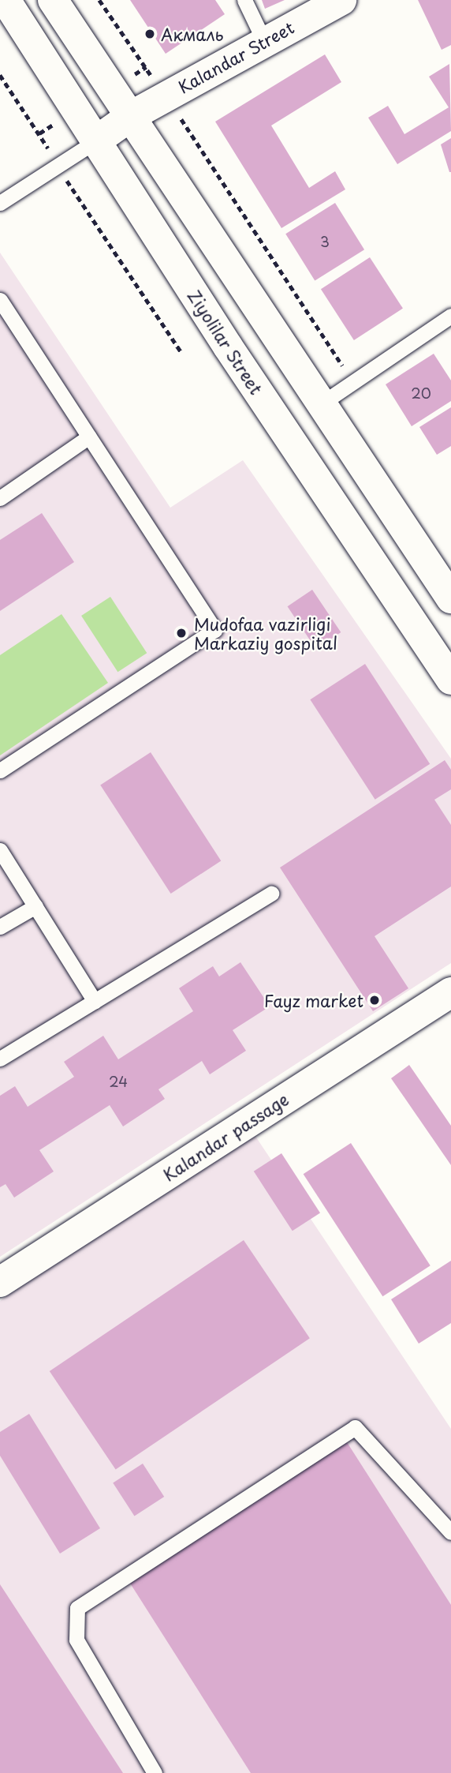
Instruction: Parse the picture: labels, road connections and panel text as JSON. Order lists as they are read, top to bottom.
{
  "streets": {
    "main road": ["Kalandar Street", "Ziyolilar Street", "Kalandar passage"]
  },
  "crossings": [
    ["Kalandar Street", "Ziyolilar Street"]
  ],
  "places": ["Акмаль", "Mudofaa vazirligi Markaziy gospital", "Fayz market"],
  "house_numbers": ["3", "20", "24"]
}
